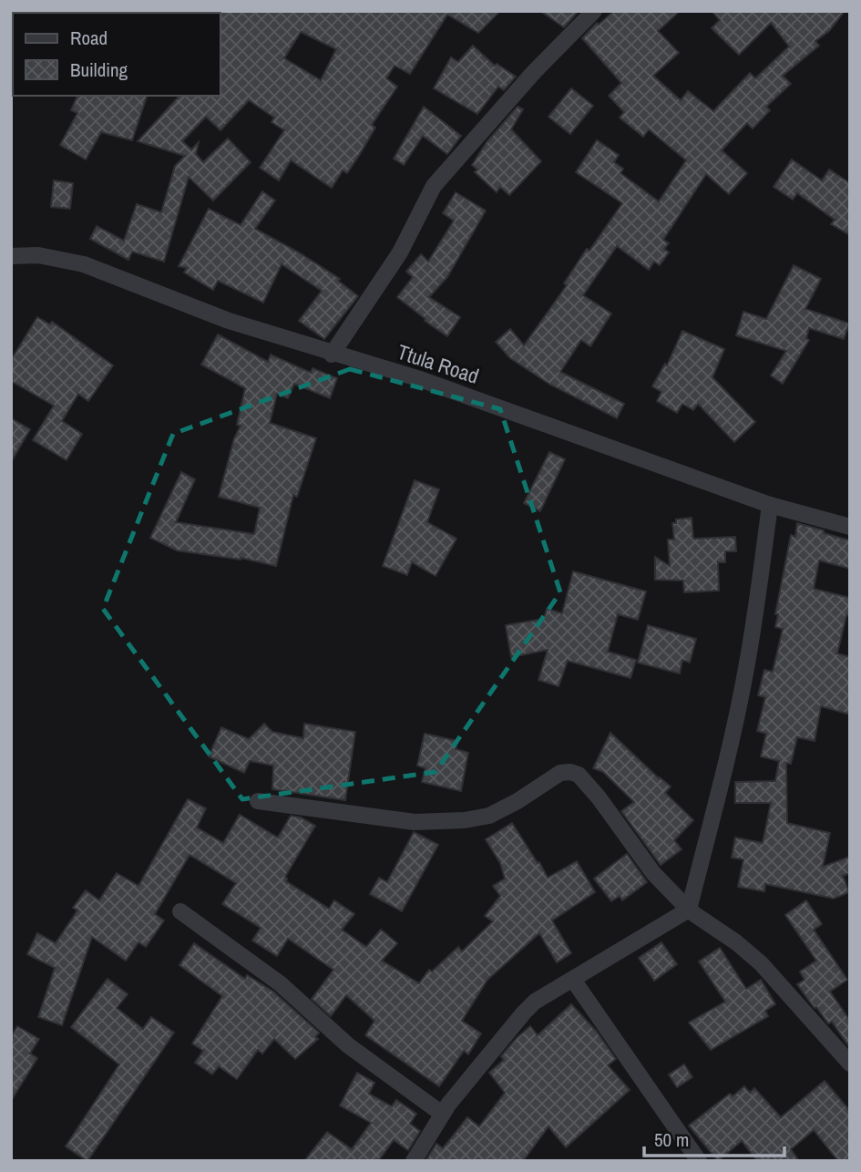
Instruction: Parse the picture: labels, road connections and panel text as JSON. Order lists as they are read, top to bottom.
{
  "streets": {
    "street": ["Ttula Road"]
  },
  "legend": ["Road", "Building"],
  "scale_bar": "50 m"
}
